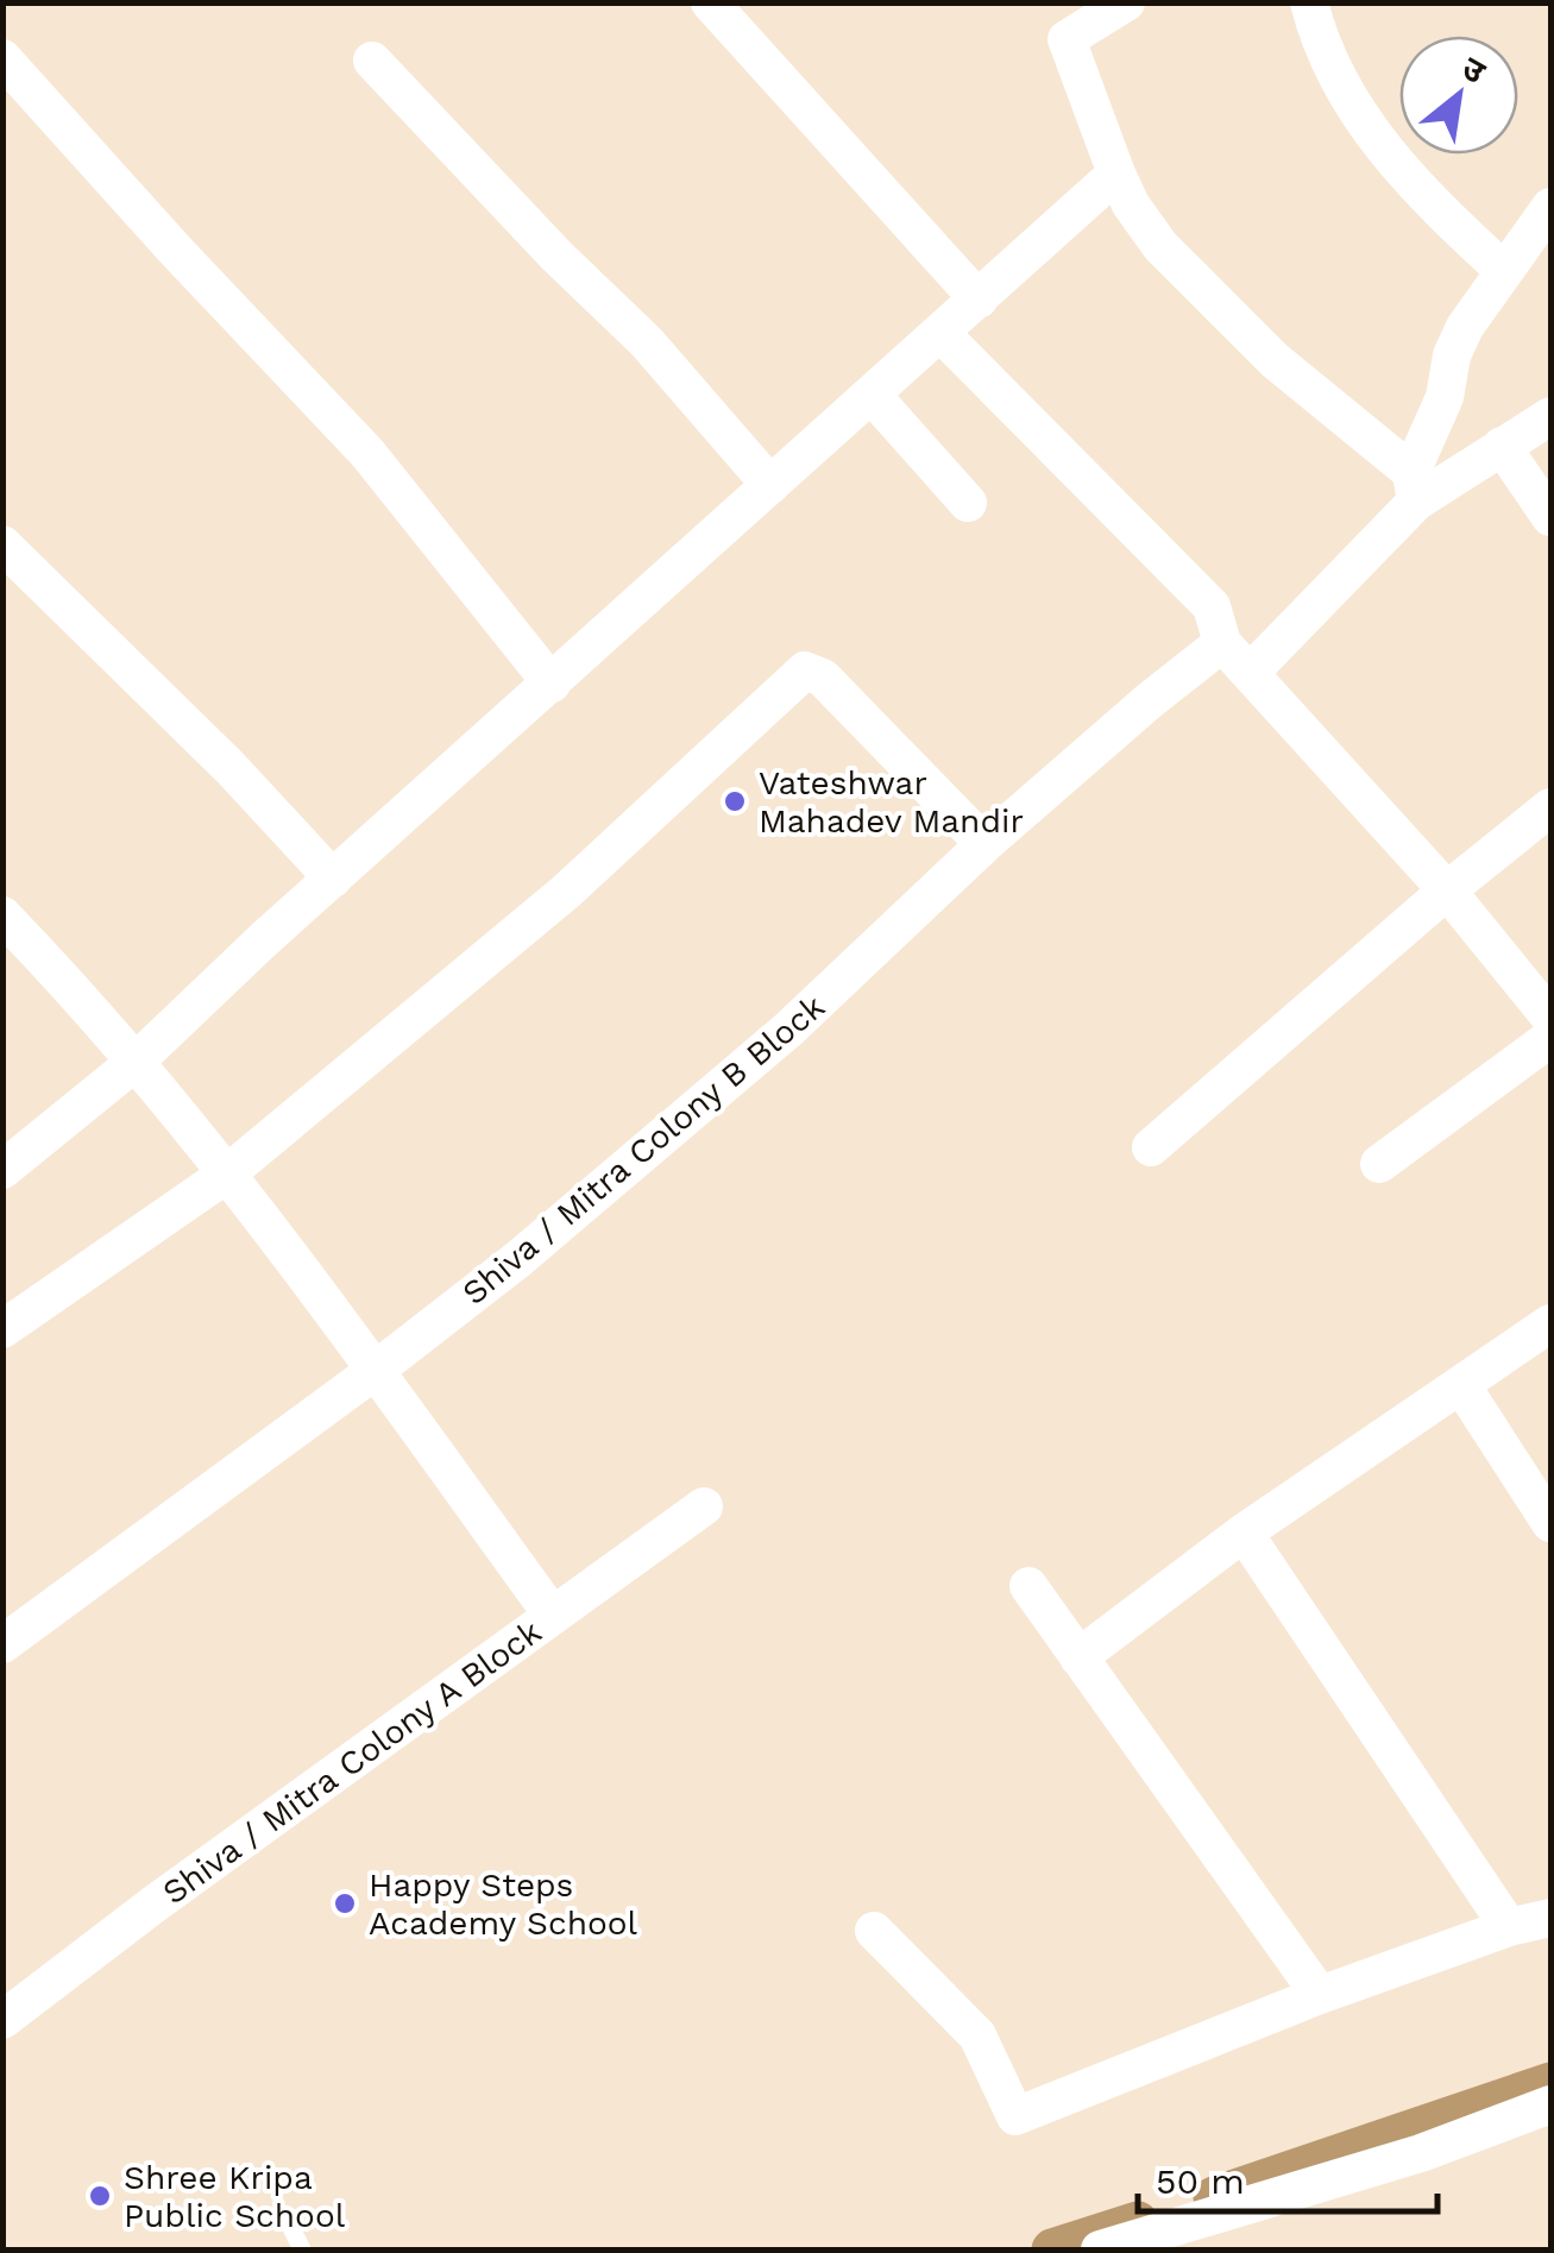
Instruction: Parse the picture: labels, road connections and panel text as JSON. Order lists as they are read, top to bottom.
{
  "streets": {
    "street": ["Shiva / Mitra Colony B Block", "Shiva / Mitra Colony A Block"]
  },
  "places": ["Vateshwar Mahadev Mandir", "Happy Steps Academy School", "Shree Kripa Public School"],
  "scale_bar": "50 m",
  "north": "top right"
}
